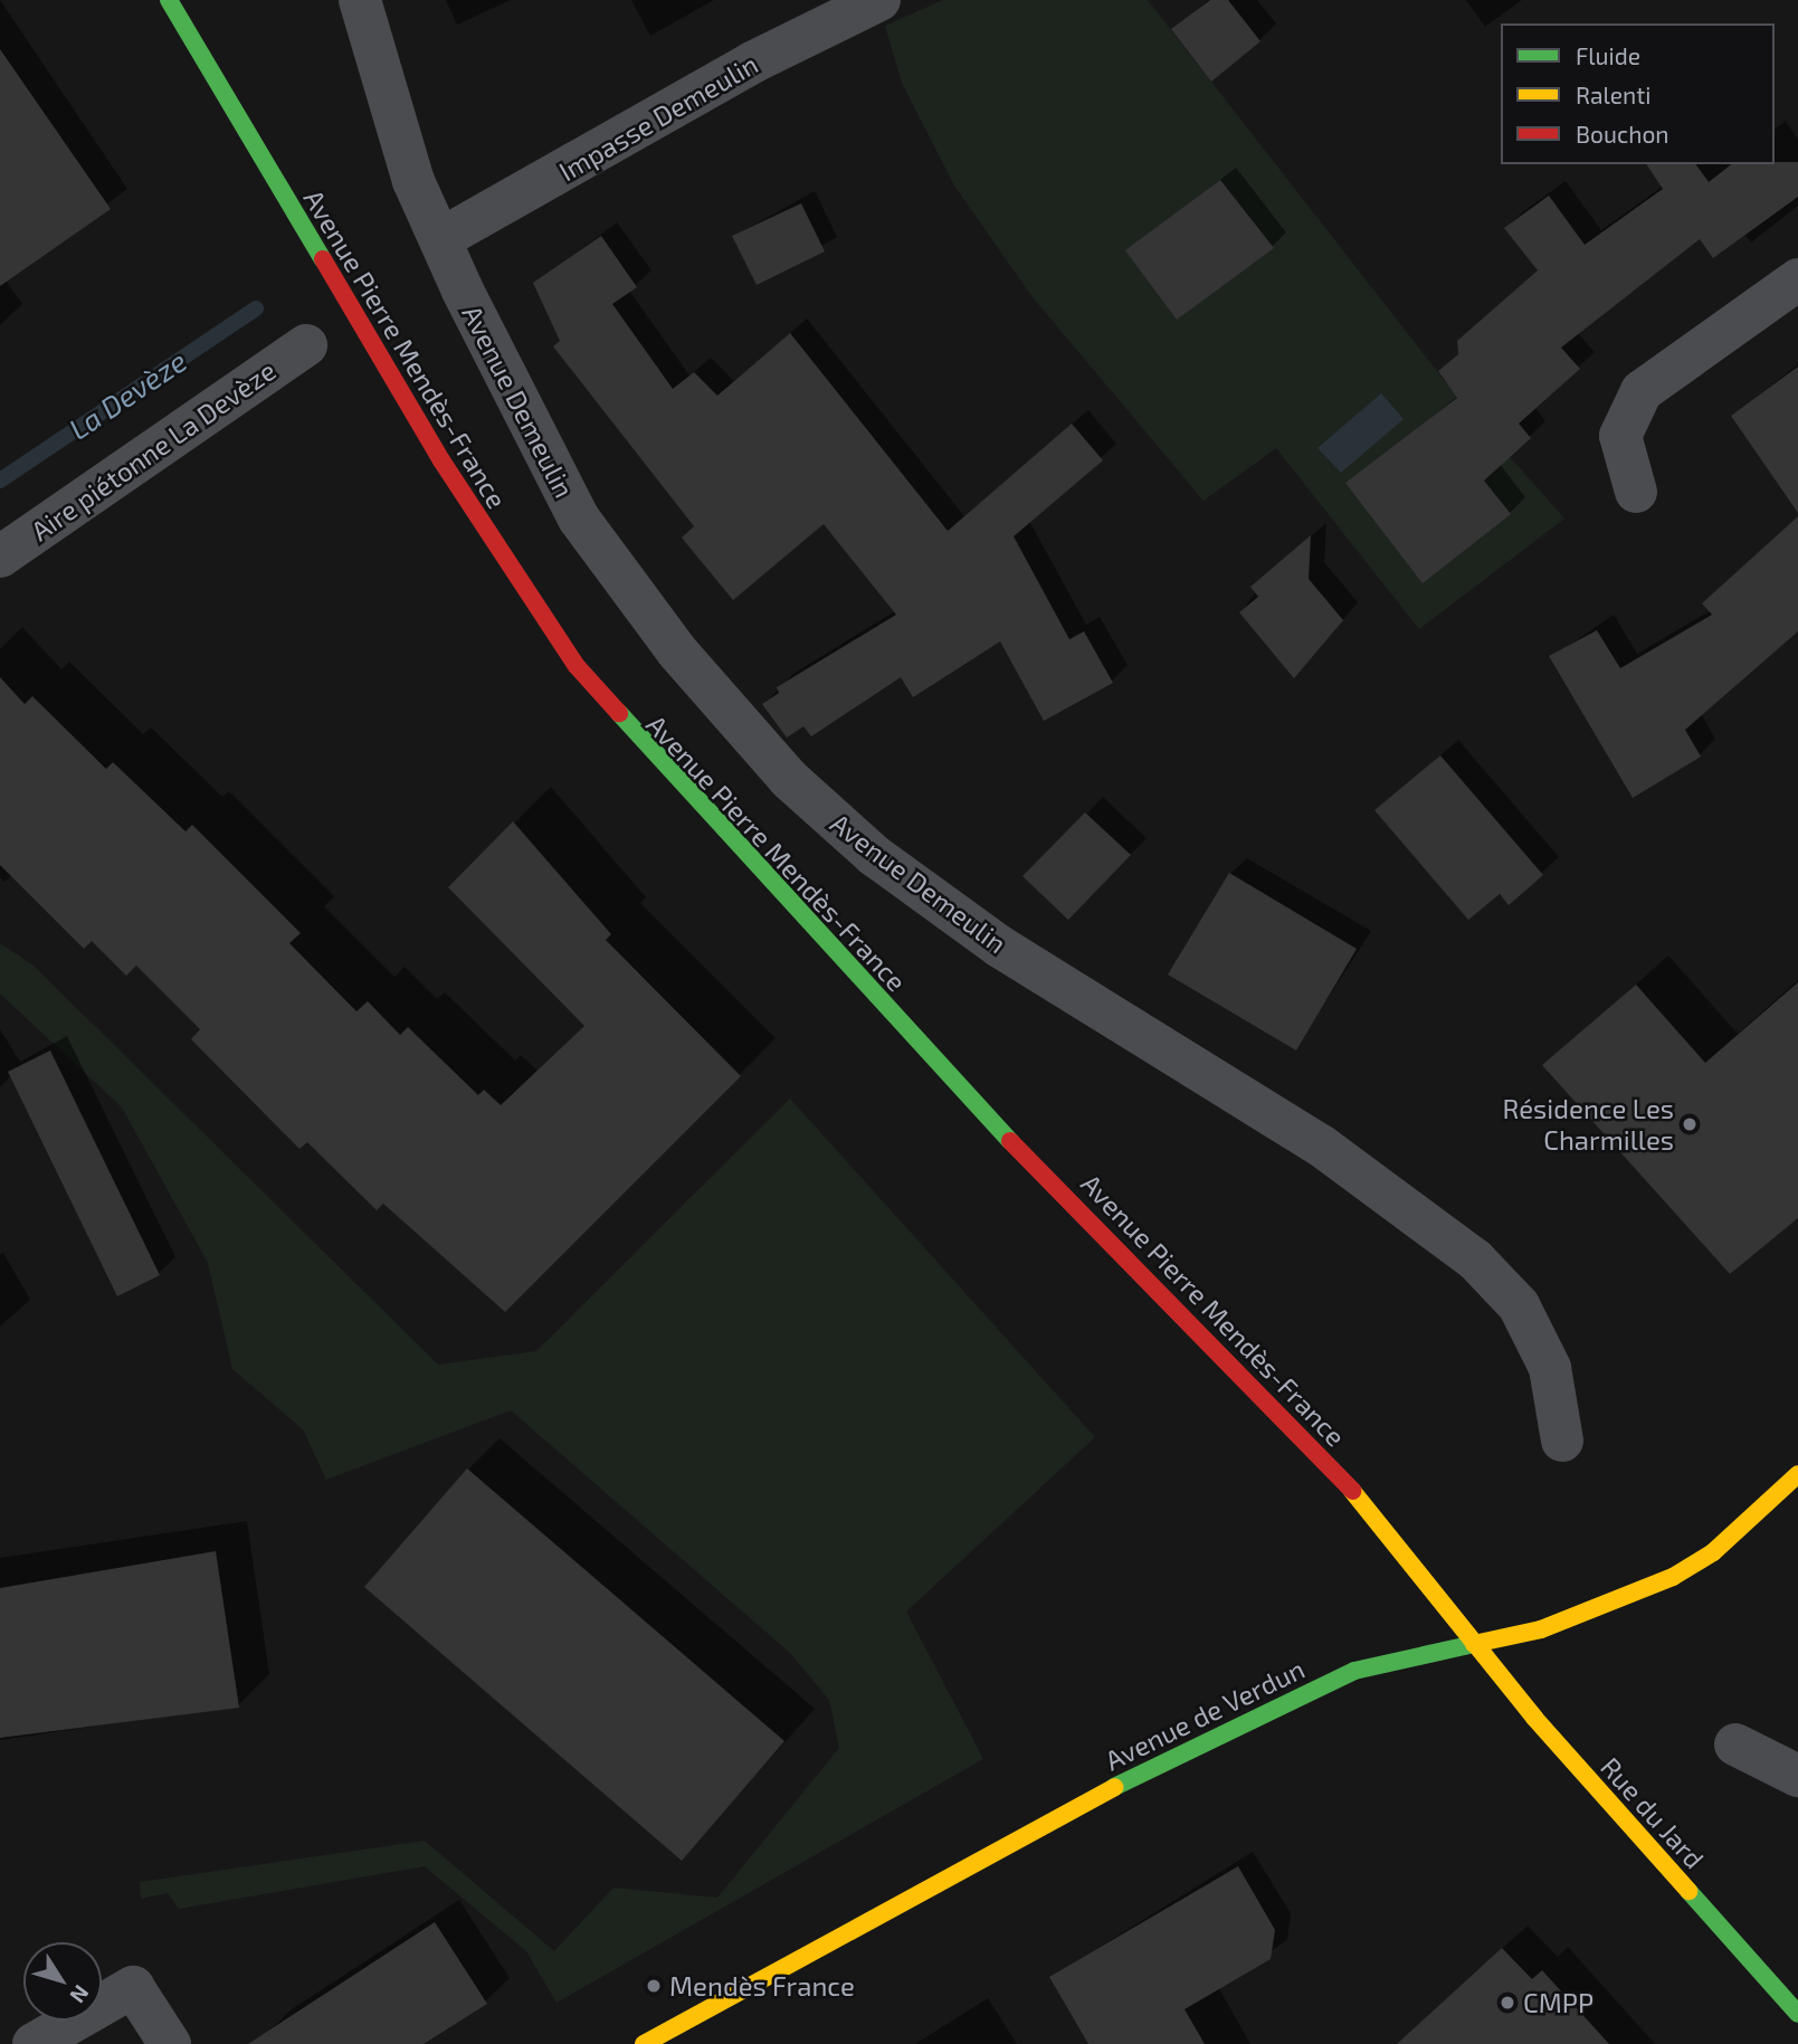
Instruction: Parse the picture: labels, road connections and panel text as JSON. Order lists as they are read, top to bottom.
{
  "streets": {
    "street": [
      "Impasse Demeulin",
      "Avenue Pierre Mendès-France",
      "Avenue Demeulin",
      "Aire piétonne La Devèze",
      "Avenue de Verdun",
      "Rue du Jard"
    ]
  },
  "crossings": [
    ["Impasse Demeulin", "Avenue Demeulin"],
    ["Avenue Pierre Mendès-France", "Avenue de Verdun"],
    ["Avenue Pierre Mendès-France", "Rue du Jard"],
    ["Avenue de Verdun", "Rue du Jard"]
  ],
  "water": ["La Devèze"],
  "places": ["Résidence Les Charmilles", "Mendès France", "CMPP"],
  "legend": ["Fluide", "Ralenti", "Bouchon"],
  "north": "bottom right"
}
